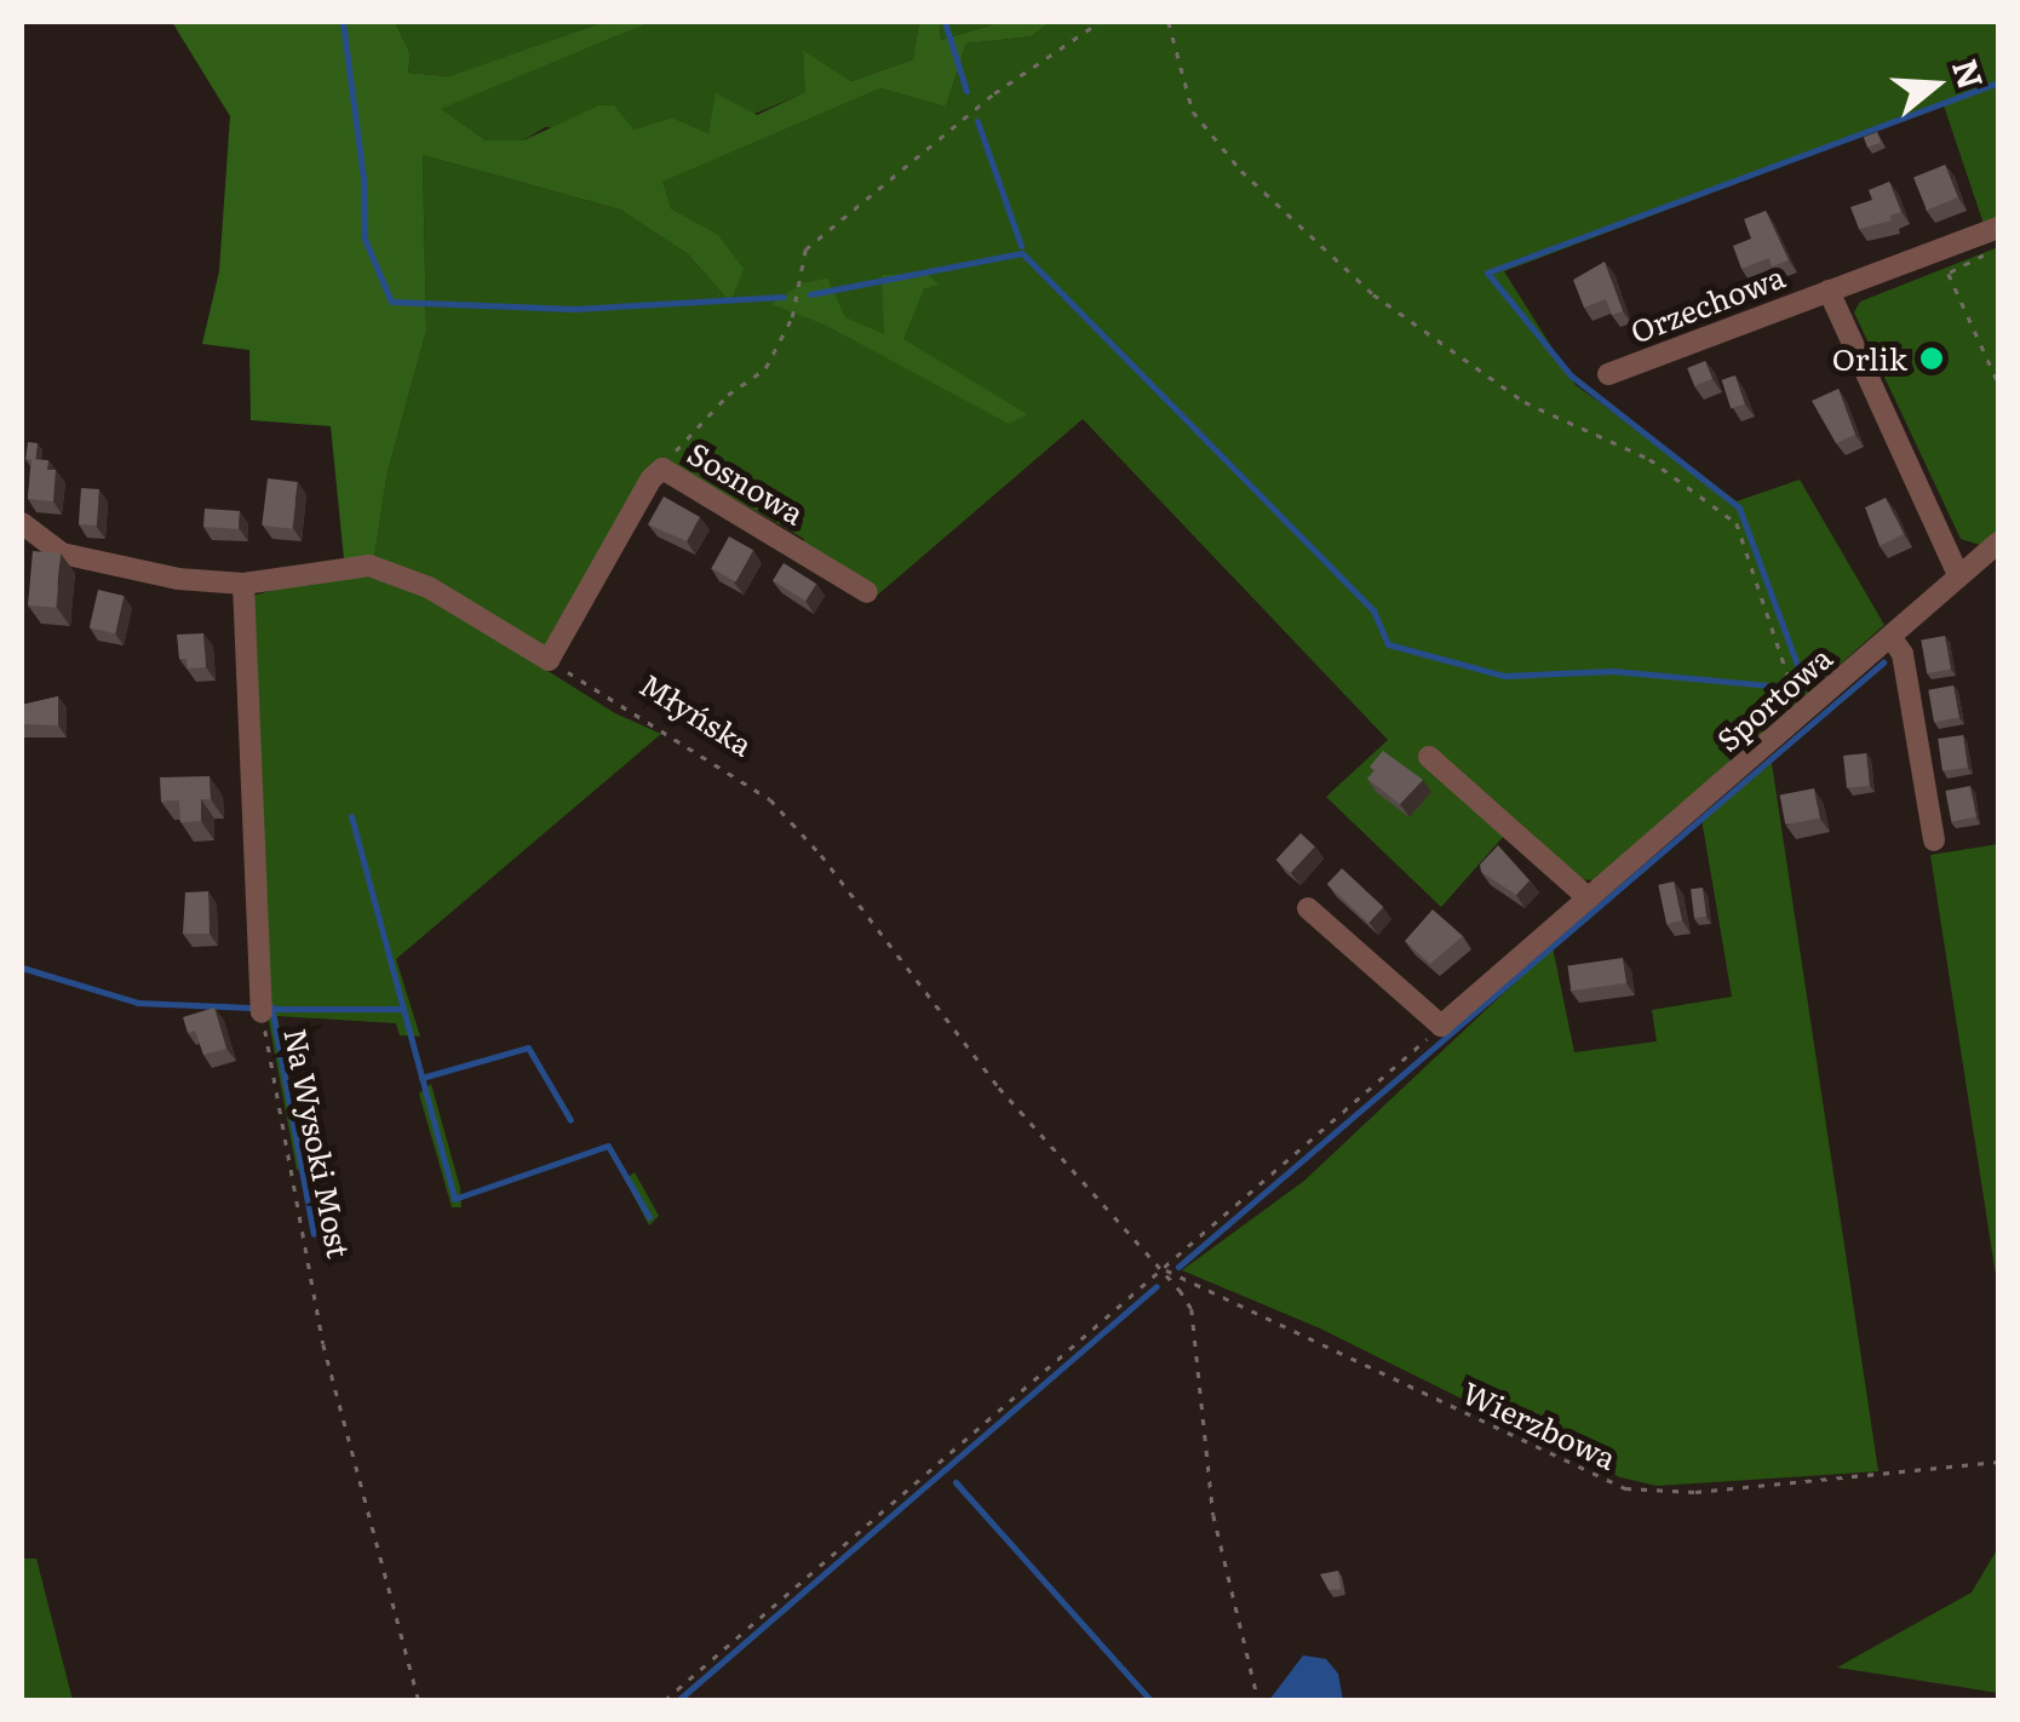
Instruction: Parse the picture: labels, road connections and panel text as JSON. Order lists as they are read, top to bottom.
{
  "streets": {
    "street": [
      "Orzechowa",
      "Sosnowa",
      "Sportowa",
      "Na Wysoki Most"
    ],
    "path": ["Młyńska", "Wierzbowa"]
  },
  "crossings": [
    ["Orzechowa", "Sportowa"],
    ["Sosnowa", "Młyńska"],
    ["Młyńska", "Wierzbowa"]
  ],
  "places": ["Orlik"],
  "north": "right"
}
